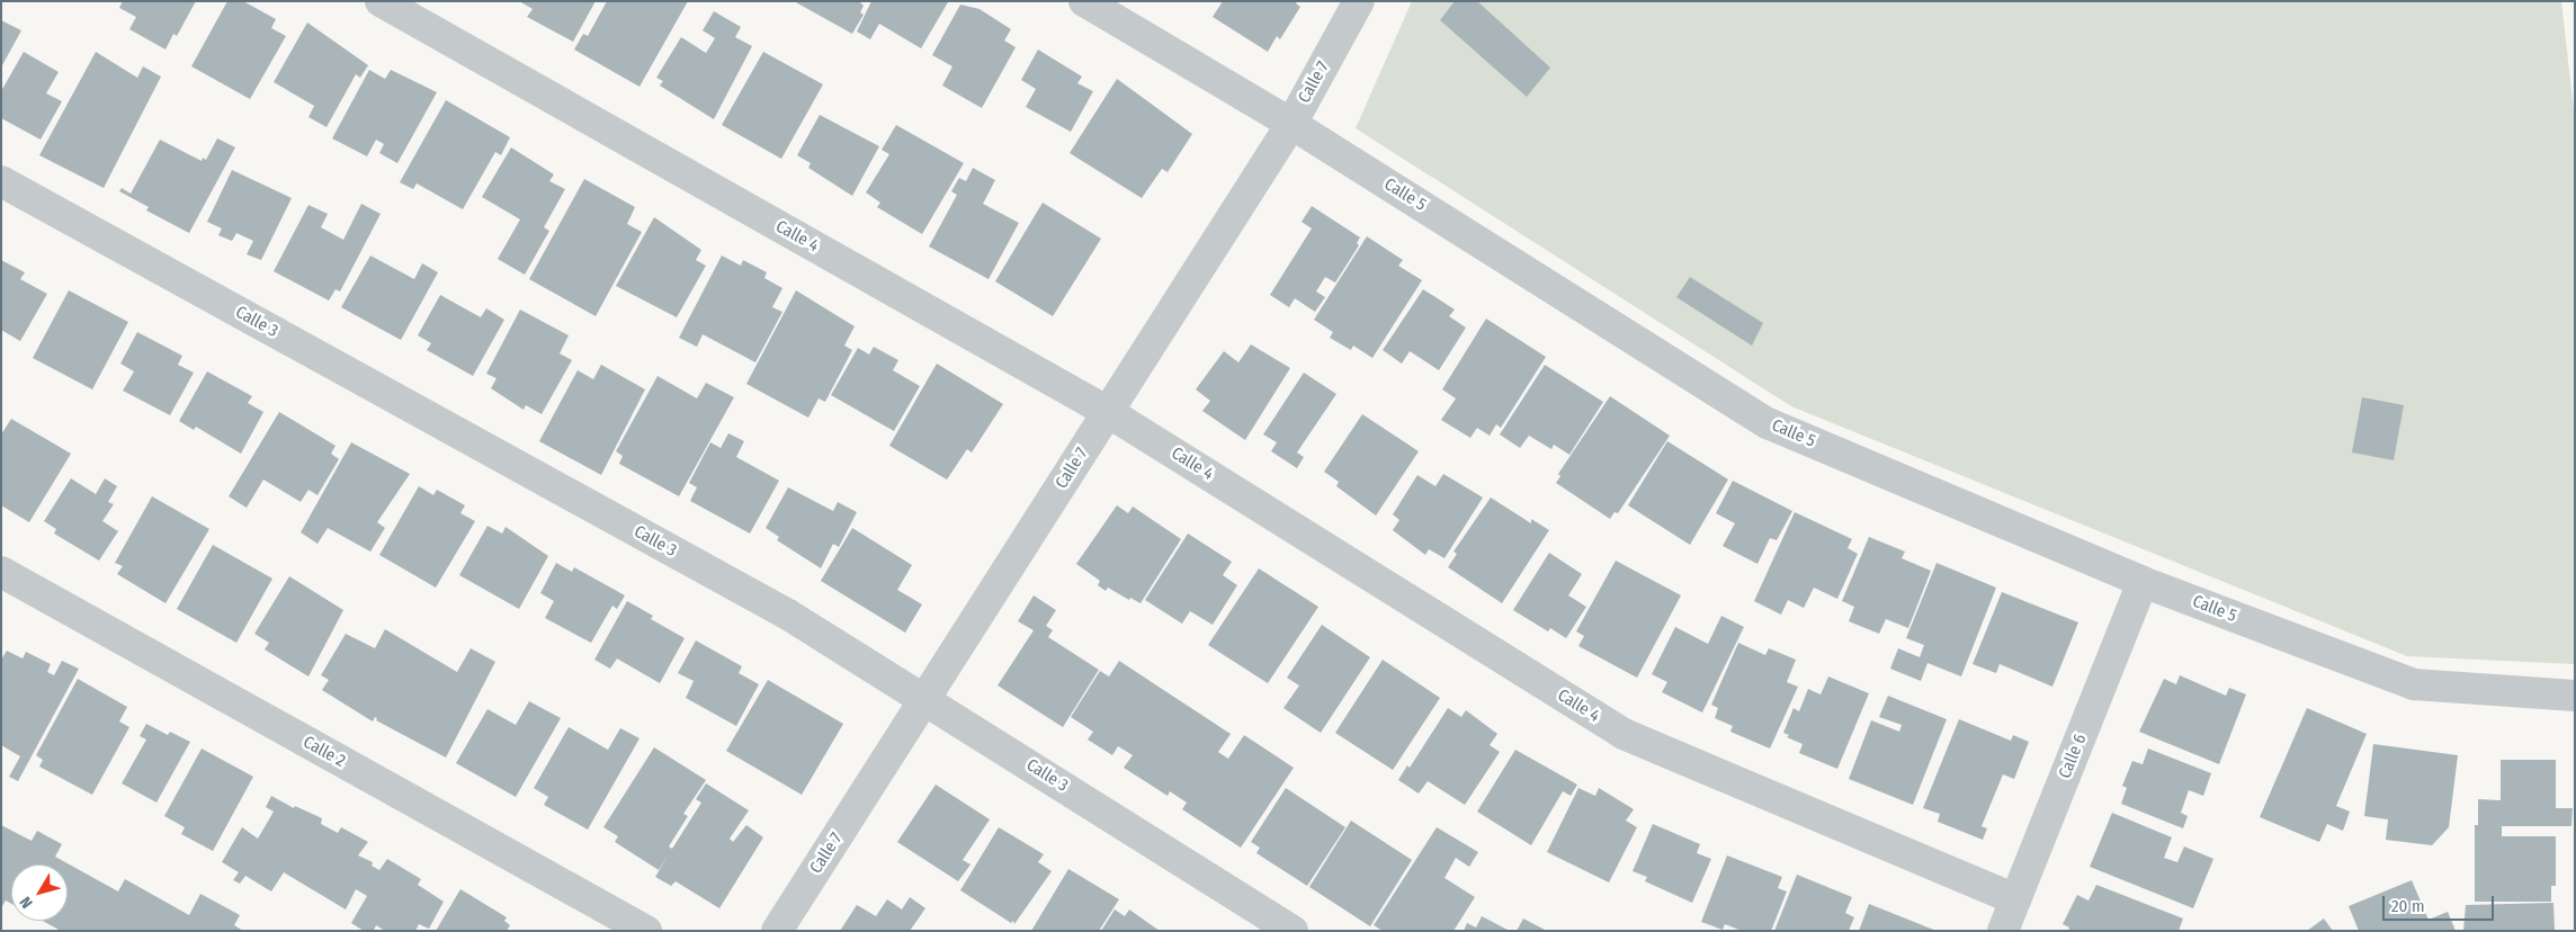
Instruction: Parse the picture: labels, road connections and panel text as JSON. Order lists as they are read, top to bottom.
{
  "streets": {
    "street": [
      "Calle 7",
      "Calle 5",
      "Calle 4",
      "Calle 3",
      "Calle 2",
      "Calle 6"
    ]
  },
  "crossings": [
    ["Calle 7", "Calle 5"],
    ["Calle 7", "Calle 4"],
    ["Calle 7", "Calle 3"],
    ["Calle 5", "Calle 6"],
    ["Calle 4", "Calle 6"]
  ],
  "scale_bar": "20 m",
  "north": "bottom left"
}
